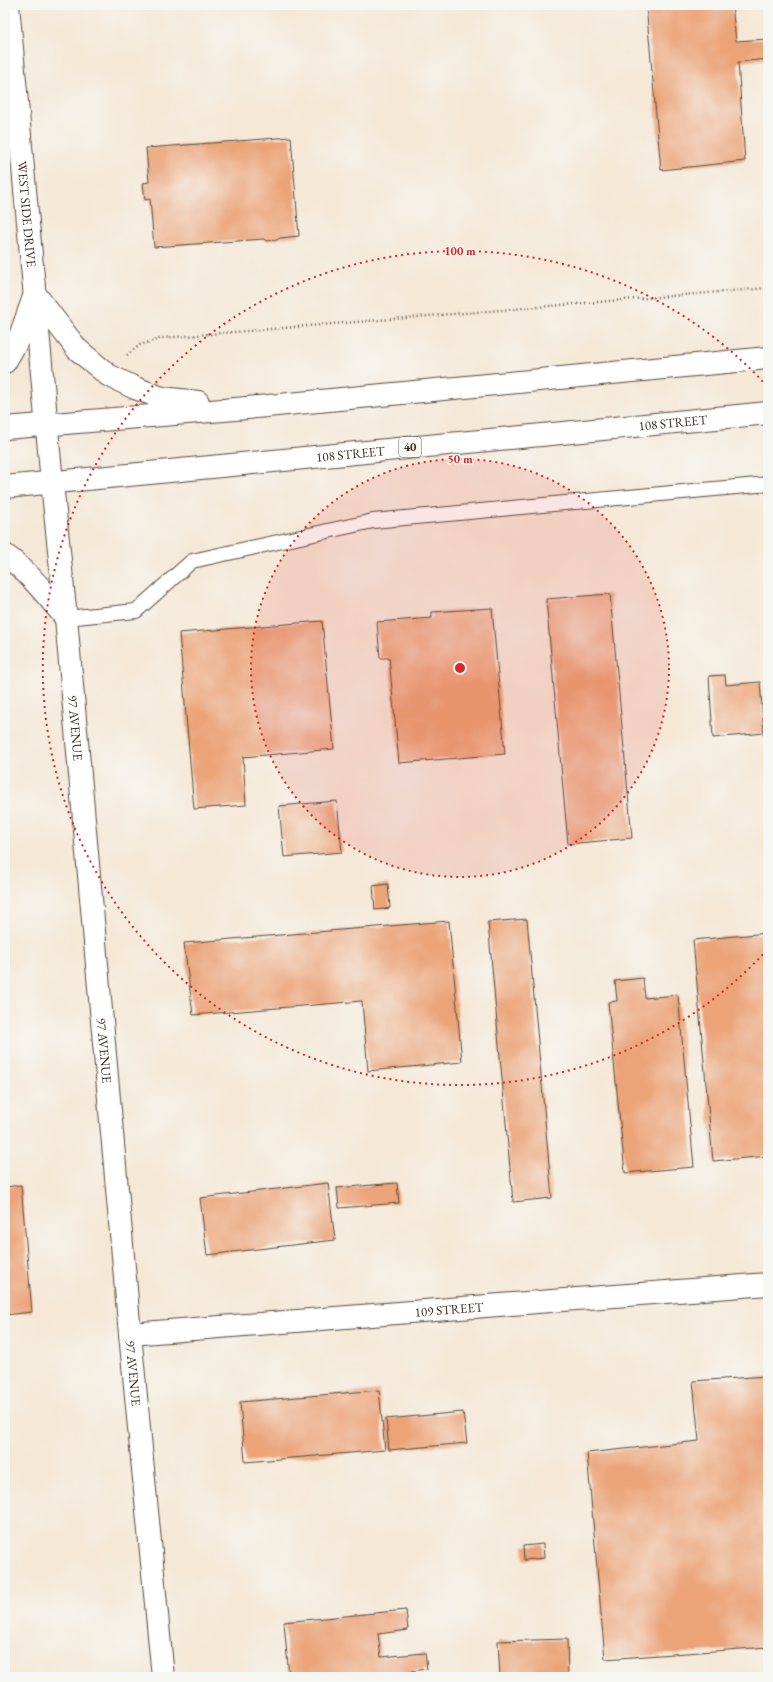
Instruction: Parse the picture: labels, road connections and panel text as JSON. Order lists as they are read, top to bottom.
{
  "streets": {
    "street": [
      "WEST SIDE DRIVE",
      "108 STREET",
      "40",
      "97 AVENUE",
      "109 STREET"
    ]
  },
  "crossings": [
    ["WEST SIDE DRIVE", "97 AVENUE"],
    ["108 STREET", "97 AVENUE"],
    ["97 AVENUE", "109 STREET"]
  ],
  "rings": ["100 m", "50 m"]
}
